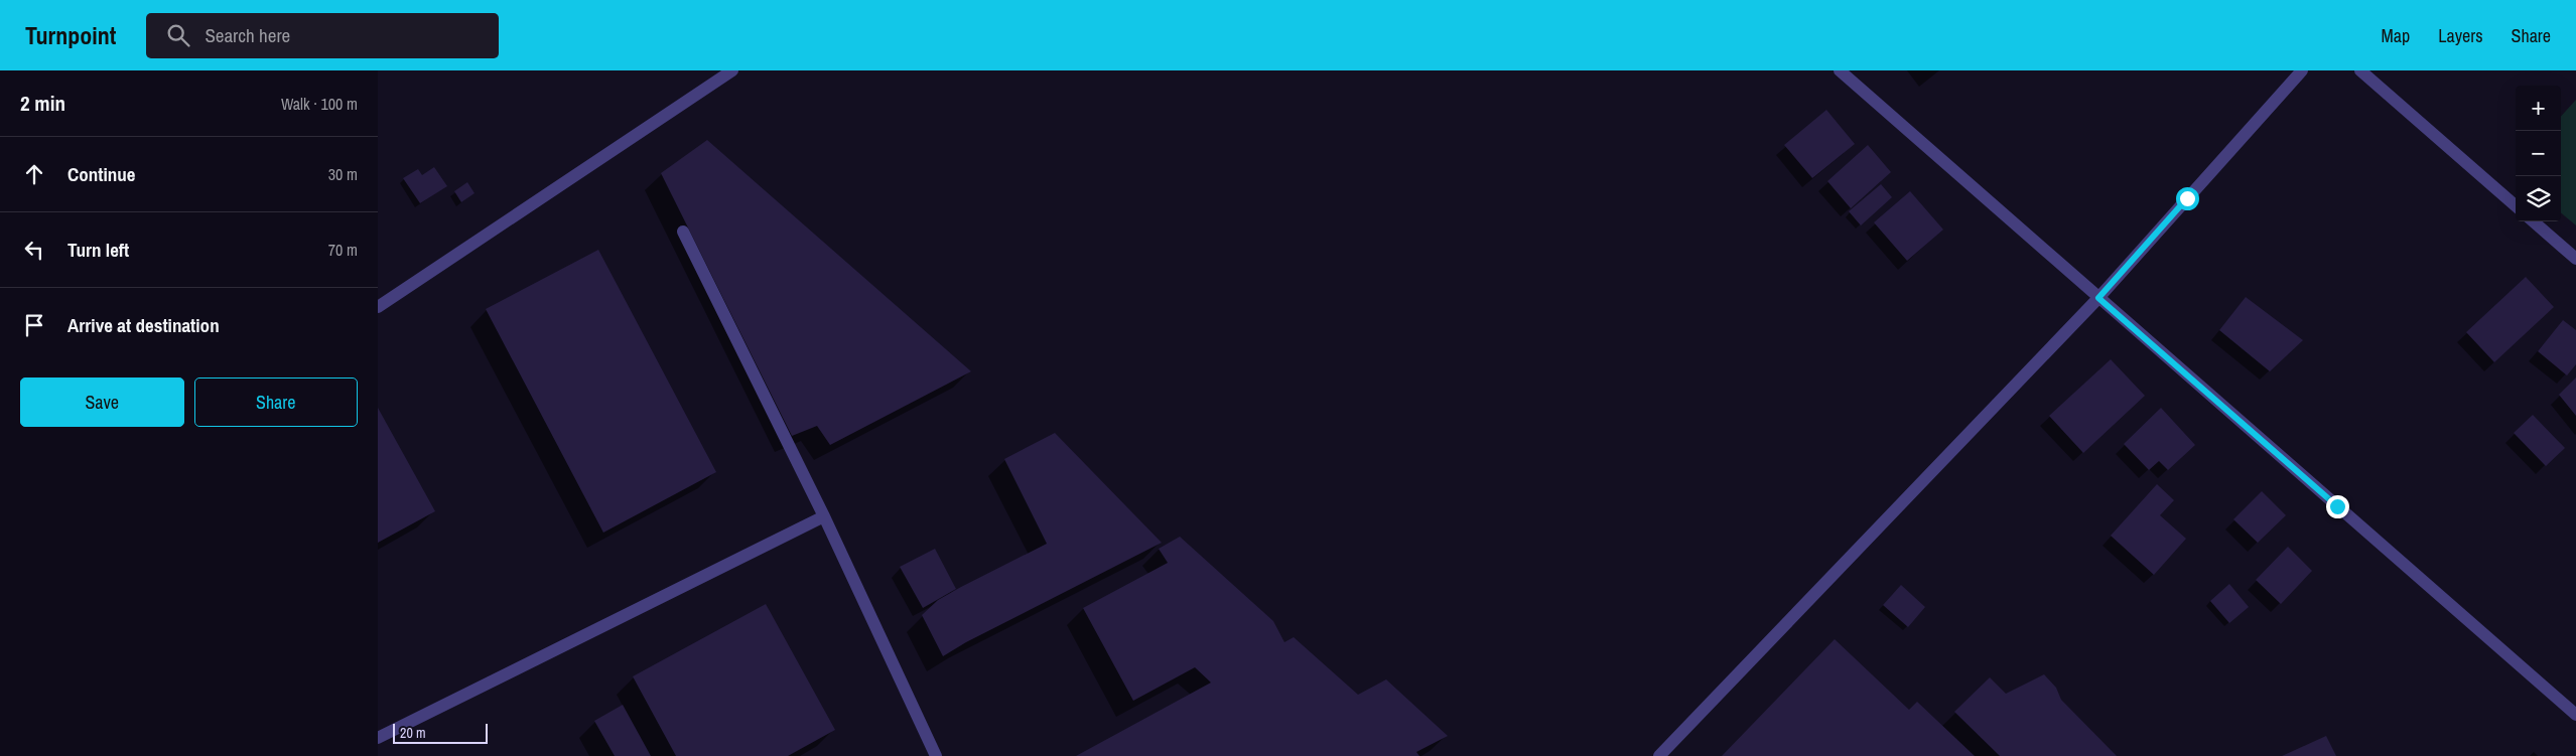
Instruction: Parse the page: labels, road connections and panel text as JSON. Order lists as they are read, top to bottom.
{
  "scale_bar": "20 m",
  "page": {
    "header": "Turnpoint",
    "search": "Search here",
    "nav": ["Map", "Layers", "Share"],
    "heading": ["2 min", "Walk · 100 m"],
    "map_buttons": ["+", "−"],
    "list": [
      ["Continue", "30 m"],
      ["Turn left", "70 m"],
      "Arrive at destination"
    ],
    "buttons": ["Save", "Share"],
    "scale": "20 m"
  }
}
